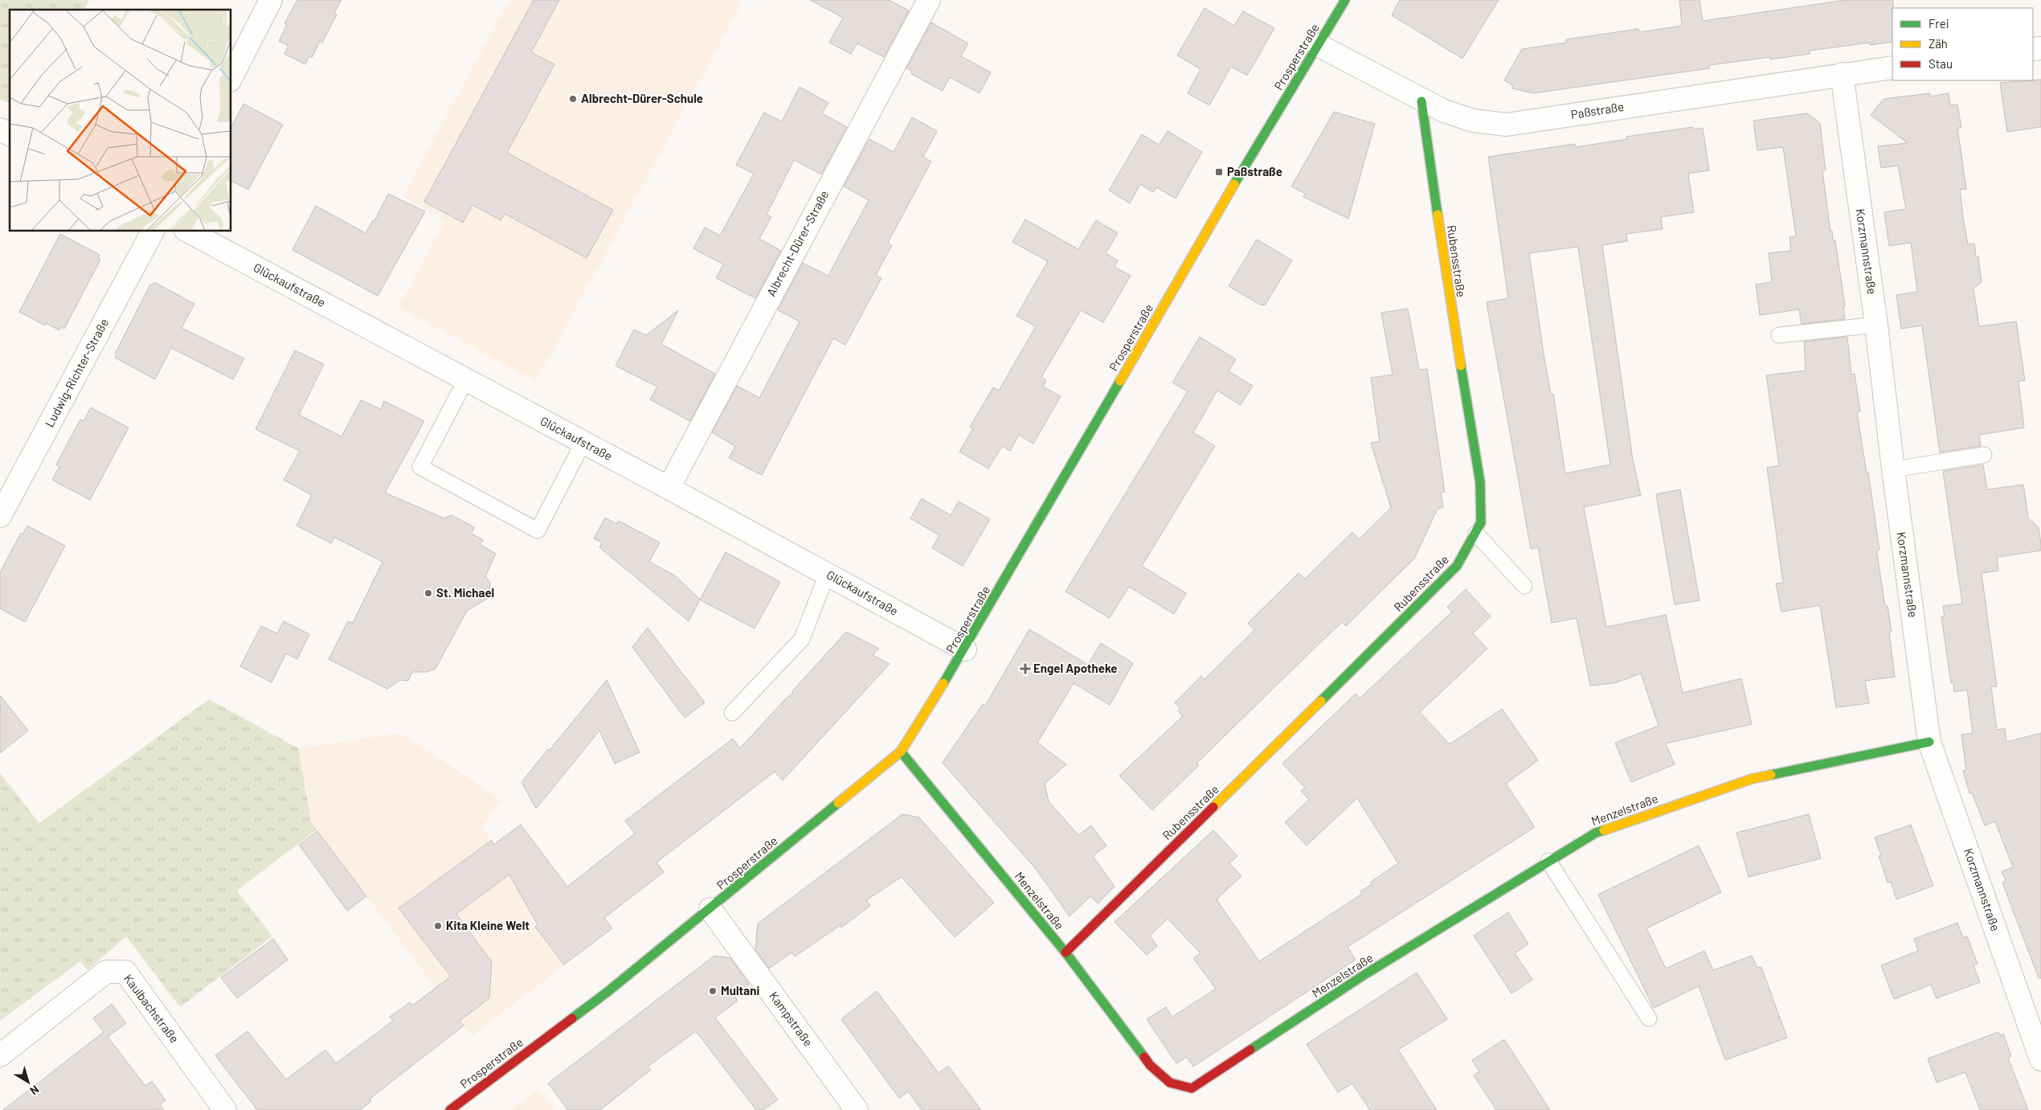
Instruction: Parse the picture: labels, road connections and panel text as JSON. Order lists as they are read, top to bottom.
{
  "streets": {
    "street": [
      "Prosperstraße",
      "Paßstraße",
      "Albrecht-Dürer-Straße",
      "Korzmannstraße",
      "Rubensstraße",
      "Glückaufstraße",
      "Ludwig-Richter-Straße",
      "Menzelstraße",
      "Kaulbachstraße",
      "Kampstraße"
    ]
  },
  "crossings": [
    ["Prosperstraße", "Paßstraße"],
    ["Prosperstraße", "Glückaufstraße"],
    ["Prosperstraße", "Menzelstraße"],
    ["Prosperstraße", "Kampstraße"],
    ["Paßstraße", "Korzmannstraße"],
    ["Paßstraße", "Rubensstraße"],
    ["Albrecht-Dürer-Straße", "Glückaufstraße"],
    ["Korzmannstraße", "Menzelstraße"],
    ["Rubensstraße", "Menzelstraße"]
  ],
  "places": {
    "other": [
      "Albrecht-Dürer-Schule",
      "St. Michael",
      "Kita Kleine Welt",
      "Multani"
    ],
    "transit": ["Paßstraße"],
    "health": ["Engel Apotheke"]
  },
  "legend": ["Frei", "Zäh", "Stau"],
  "north": "bottom right"
}
